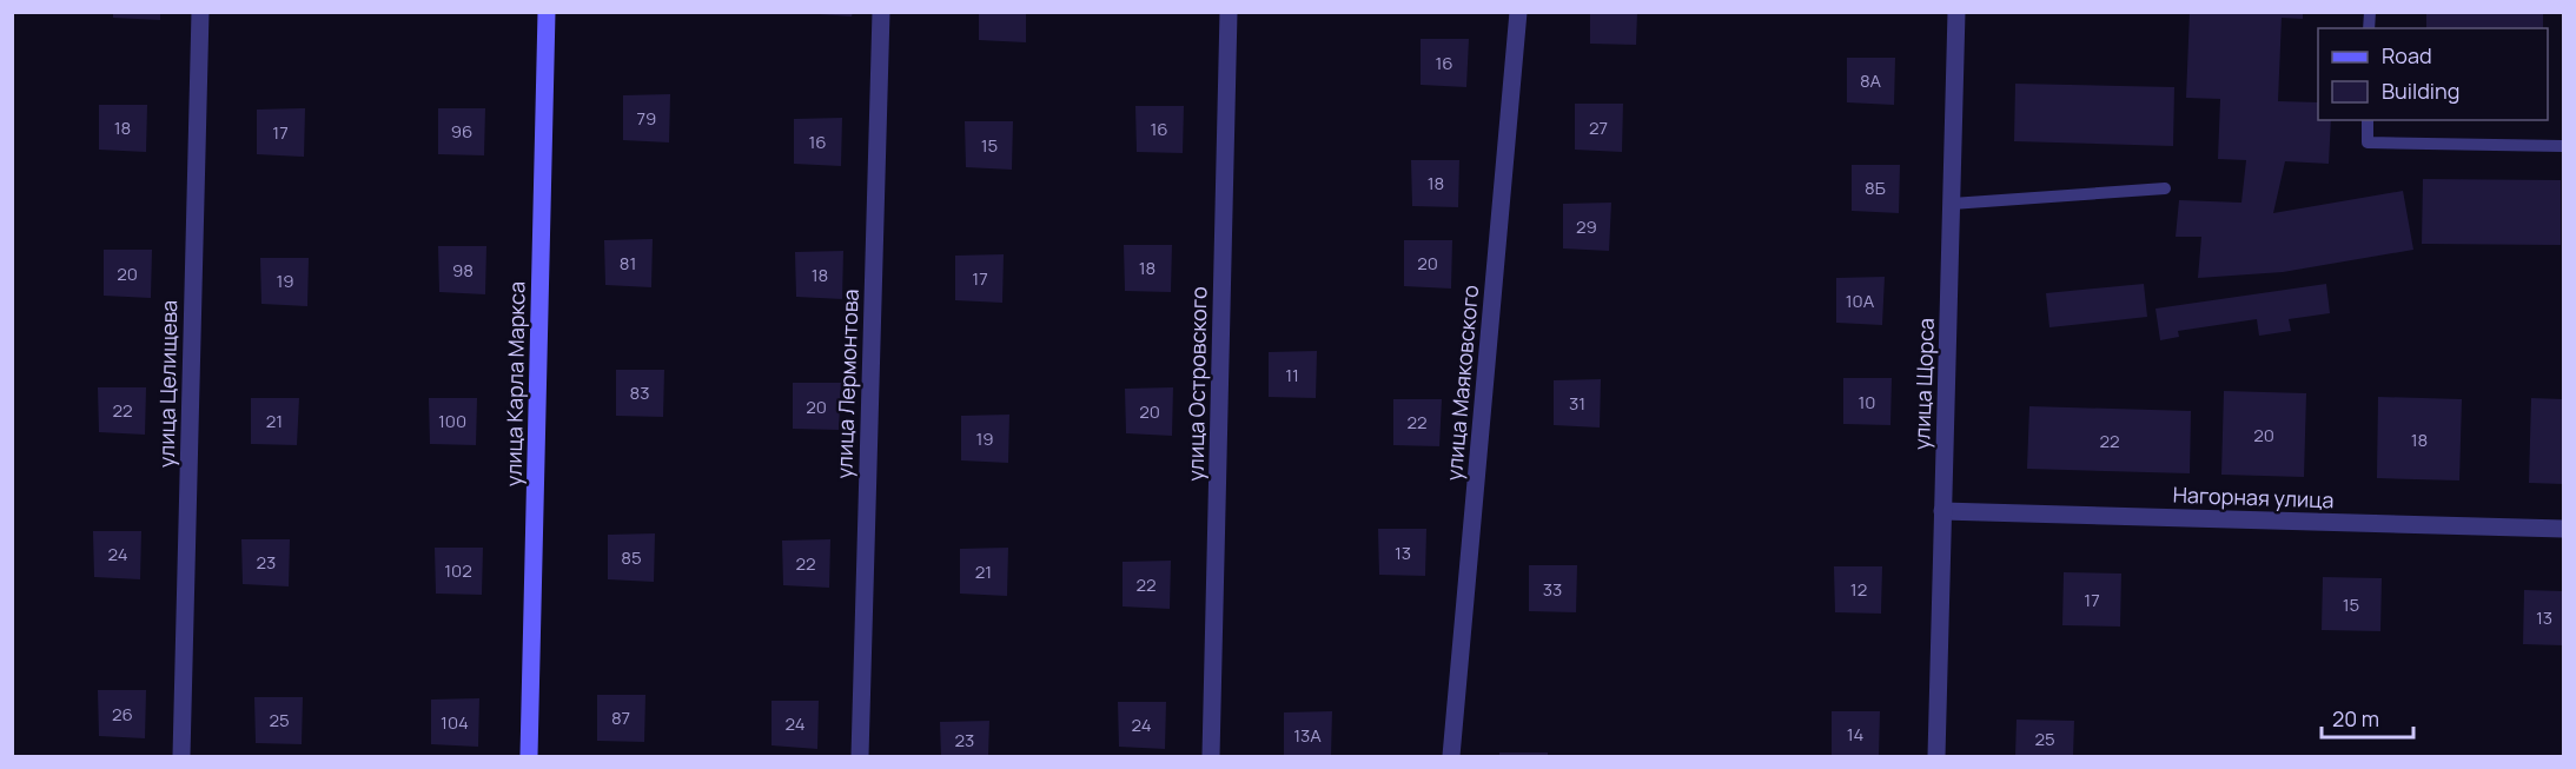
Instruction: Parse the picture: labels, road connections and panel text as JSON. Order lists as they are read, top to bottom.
{
  "streets": {
    "main road": ["улица Карла Маркса"],
    "street": [
      "улица Маяковского",
      "улица Целищева",
      "улица Лермонтова",
      "улица Островского",
      "улица Щорса",
      "Нагорная улица"
    ]
  },
  "crossings": [
    ["улица Щорса", "Нагорная улица"]
  ],
  "house_numbers": [
    "16",
    "8А",
    "79",
    "18",
    "27",
    "16",
    "96",
    "17",
    "16",
    "15",
    "18",
    "8Б",
    "29",
    "81",
    "20",
    "18",
    "98",
    "20",
    "18",
    "17",
    "19",
    "10А",
    "11",
    "83",
    "10",
    "31",
    "20",
    "22",
    "20",
    "21",
    "100",
    "22",
    "20",
    "19",
    "18",
    "22",
    "13",
    "24",
    "85",
    "23",
    "22",
    "102",
    "21",
    "22",
    "33",
    "12",
    "17",
    "15",
    "13",
    "26",
    "87",
    "25",
    "104",
    "24",
    "24",
    "14",
    "13А",
    "25",
    "23"
  ],
  "legend": ["Road", "Building"],
  "scale_bar": "20 m"
}
